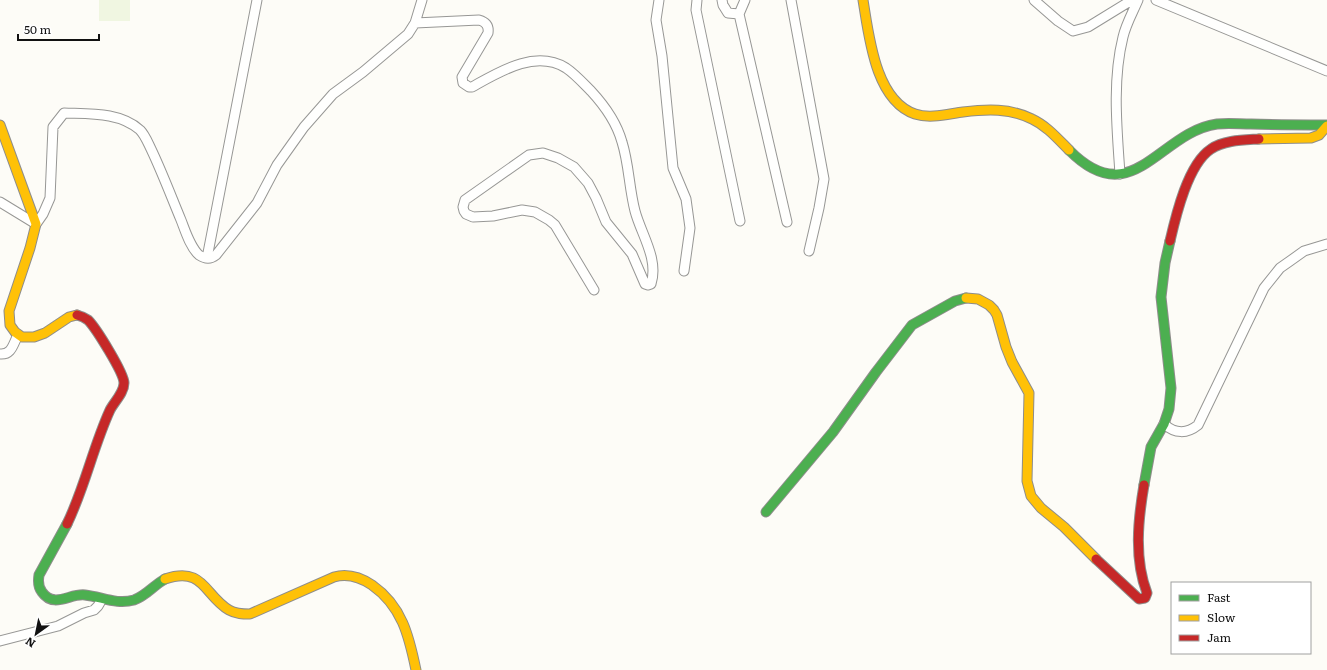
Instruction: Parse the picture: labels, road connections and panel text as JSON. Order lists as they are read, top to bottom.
{
  "legend": ["Fast", "Slow", "Jam"],
  "scale_bar": "50 m",
  "north": "bottom left"
}
